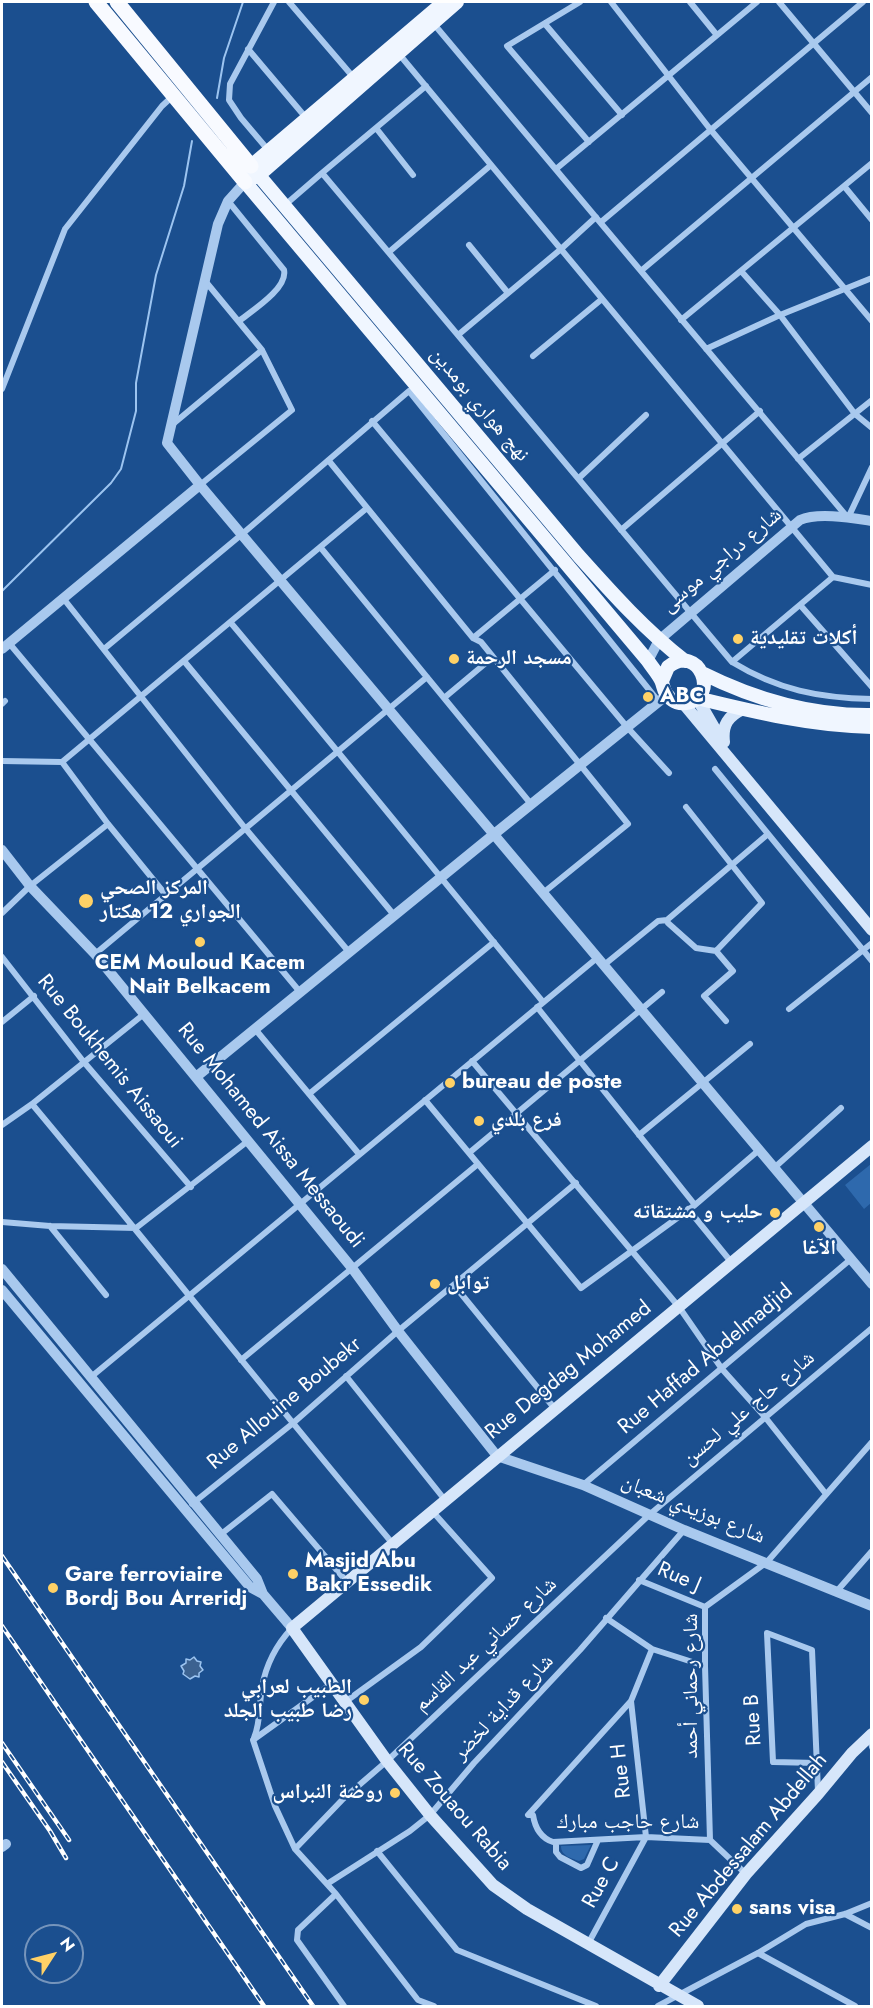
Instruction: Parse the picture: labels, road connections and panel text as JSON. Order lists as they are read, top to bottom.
{
  "streets": {
    "main road": [
      "نهج هواري بومدين",
      "Rue Degdag Mohamed",
      "Rue Zouaou Rabia",
      "Rue Abdessalam Abdellah"
    ],
    "street": [
      "شارع دراجي موسى",
      "Rue Boukhemis Aissaoui",
      "Rue Mohamed Aissa Messaoudi",
      "Rue Haffad Abdelmadjid",
      "Rue Allouine Boubekr",
      "شارع حاج علي لحسن",
      "شارع بوزيدي شعبان",
      "Rue J",
      "شارع حساني عبد القاسم",
      "شارع رحماني أحمد",
      "شارع قداية لخضر",
      "Rue B",
      "Rue H",
      "شارع حاجب مبارك",
      "Rue C"
    ]
  },
  "crossings": [
    ["نهج هواري بومدين", "شارع دراجي موسى"],
    ["Rue Mohamed Aissa Messaoudi", "Rue Degdag Mohamed"],
    ["Rue Mohamed Aissa Messaoudi", "Rue Allouine Boubekr"],
    ["Rue Mohamed Aissa Messaoudi", "شارع بوزيدي شعبان"],
    ["Rue Haffad Abdelmadjid", "شارع بوزيدي شعبان"],
    ["Rue Degdag Mohamed", "شارع بوزيدي شعبان"],
    ["Rue Degdag Mohamed", "Rue Zouaou Rabia"],
    ["شارع حاج علي لحسن", "شارع بوزيدي شعبان"],
    ["شارع حاج علي لحسن", "شارع حساني عبد القاسم"],
    ["شارع بوزيدي شعبان", "شارع حساني عبد القاسم"],
    ["شارع بوزيدي شعبان", "شارع رحماني أحمد"],
    ["شارع بوزيدي شعبان", "شارع قداية لخضر"],
    ["Rue J", "شارع رحماني أحمد"],
    ["Rue J", "شارع قداية لخضر"],
    ["شارع حساني عبد القاسم", "Rue Zouaou Rabia"],
    ["شارع رحماني أحمد", "شارع حاجب مبارك"],
    ["شارع قداية لخضر", "Rue Zouaou Rabia"],
    ["Rue H", "شارع حاجب مبارك"],
    ["Rue H", "Rue C"],
    ["Rue Zouaou Rabia", "Rue Abdessalam Abdellah"],
    ["Rue Zouaou Rabia", "Rue C"],
    ["شارع حاجب مبارك", "Rue Abdessalam Abdellah"],
    ["شارع حاجب مبارك", "Rue C"]
  ],
  "places": [
    "أكلات تقليدية",
    "مسجد الرحمة",
    "ABC",
    "المركز الصحي الجواري 12 هكتار",
    "CEM Mouloud Kacem Nait Belkacem",
    "bureau de poste",
    "فرع بلدي",
    "حليب و مشتقاته",
    "الآغا",
    "توابل",
    "Masjid Abu Bakr Essedik",
    "Gare ferroviaire Bordj Bou Arreridj",
    "الطبيب لعرابي رضا طبيب الجلد",
    "روضة النبراس",
    "sans visa"
  ],
  "north": "top right"
}
